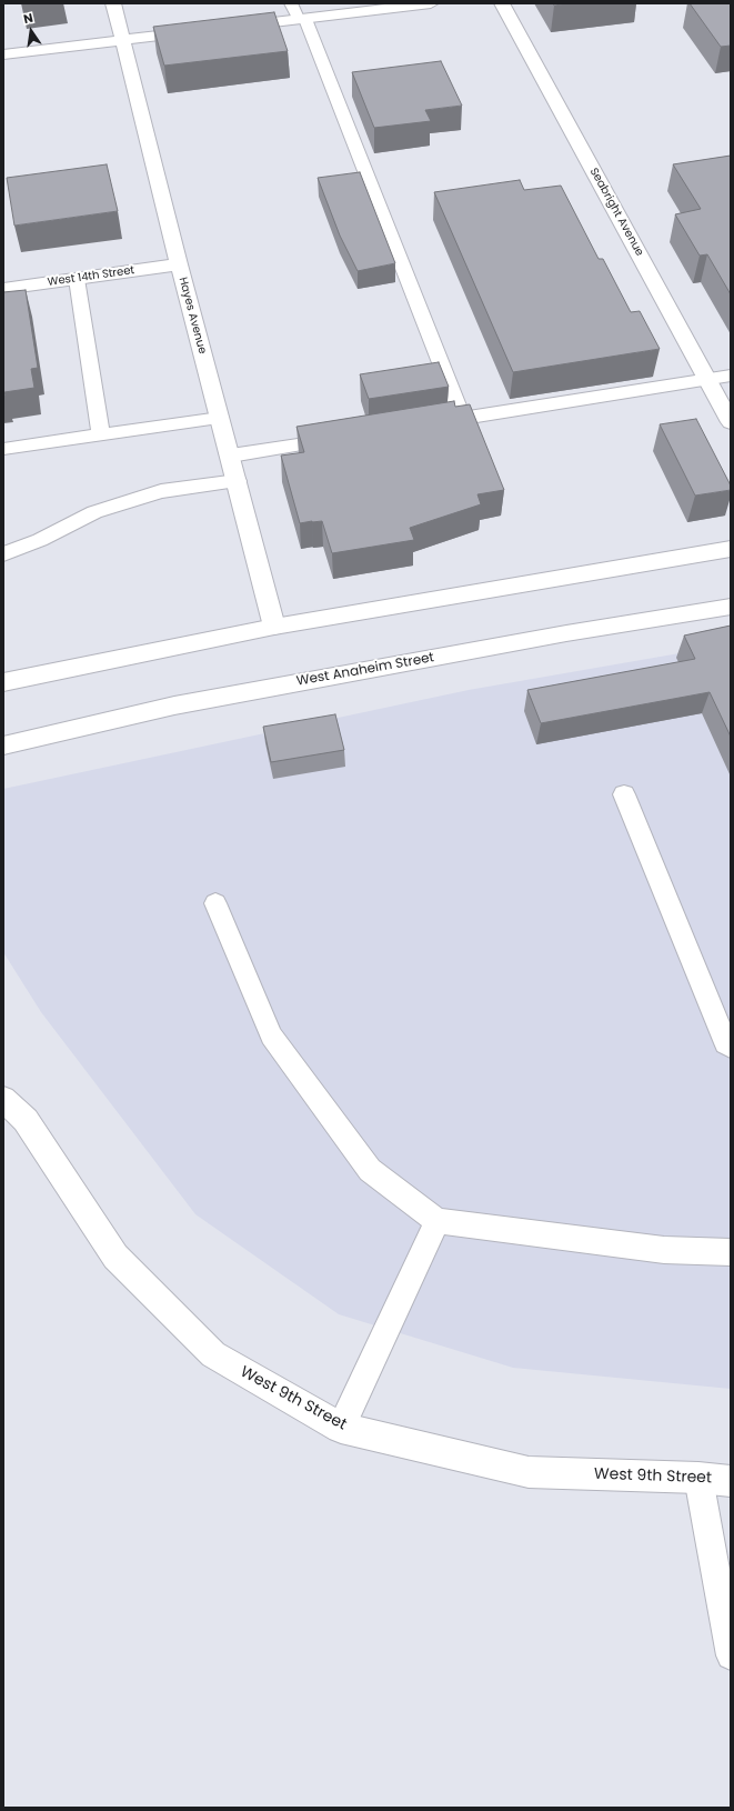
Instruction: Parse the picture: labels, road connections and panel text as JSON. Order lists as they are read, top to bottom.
{
  "streets": {
    "street": [
      "Seabright Avenue",
      "West 14th Street",
      "Hayes Avenue",
      "West Anaheim Street",
      "West 9th Street"
    ]
  },
  "crossings": [
    ["West 14th Street", "Hayes Avenue"]
  ],
  "north": "top"
}
